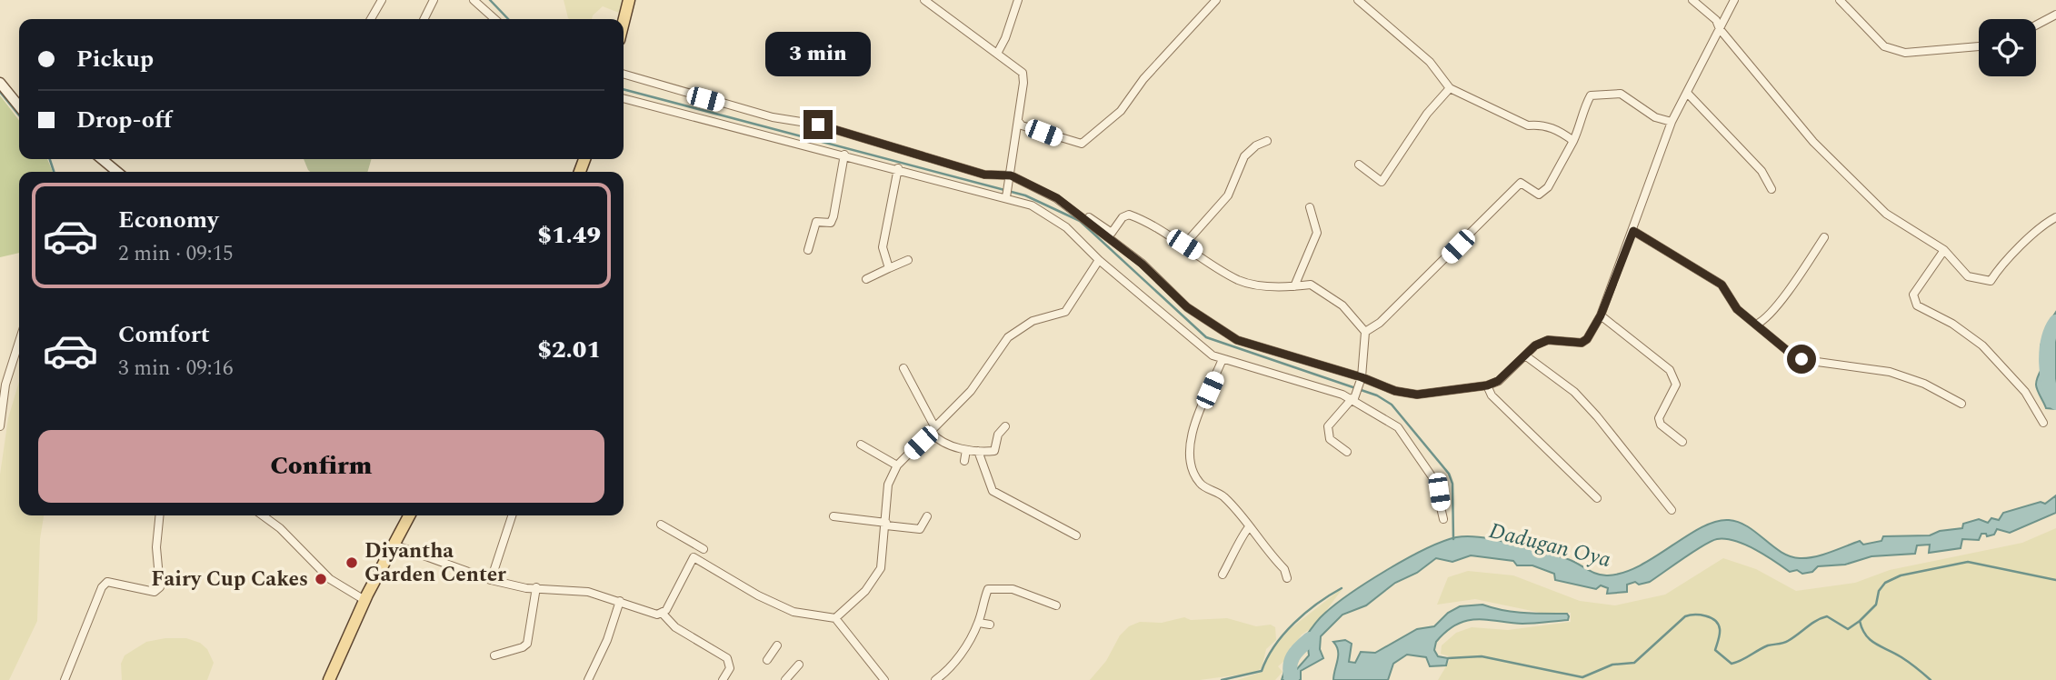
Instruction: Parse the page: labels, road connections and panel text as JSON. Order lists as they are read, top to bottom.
{
  "water": ["Dadugan Oya"],
  "places": ["Diyantha Garden Center", "Fairy Cup Cakes"],
  "page": {
    "banner": ["Pickup", "Drop-off"],
    "bubble": "3 min",
    "list": [
      {
        "name": "Economy",
        "note": "2 min · 09:15",
        "value": "$1.49"
      },
      {
        "name": "Comfort",
        "note": "3 min · 09:16",
        "value": "$2.01"
      }
    ],
    "buttons": "Confirm"
  }
}
